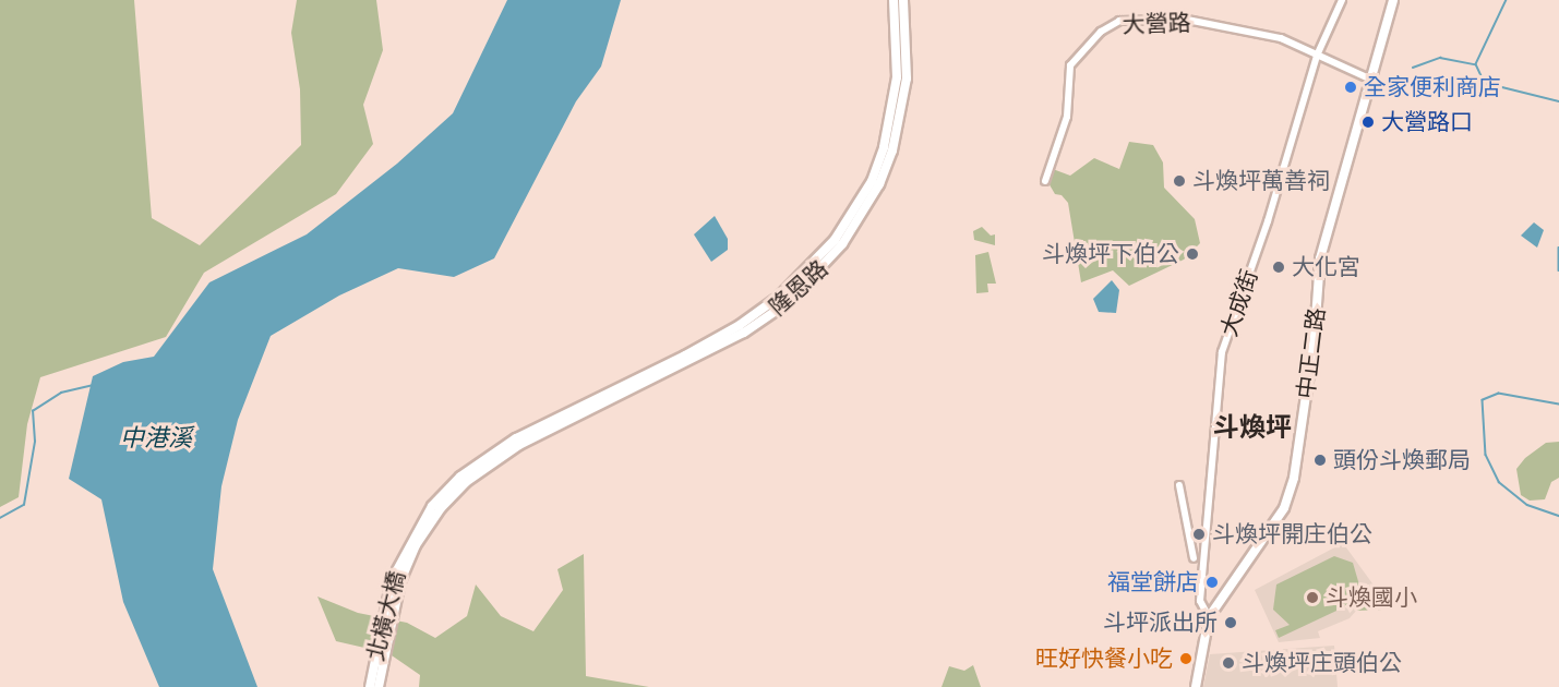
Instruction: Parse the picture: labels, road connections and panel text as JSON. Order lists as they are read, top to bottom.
{
  "streets": {
    "main road": ["隆恩路", "中正二路", "北橫大橋"],
    "street": ["大營路", "大成街"]
  },
  "crossings": [
    ["大營路", "大成街"],
    ["大營路", "中正二路"],
    ["隆恩路", "北橫大橋"],
    ["大成街", "中正二路"]
  ],
  "districts": ["斗煥坪"],
  "water": ["中港溪"],
  "places": [
    "全家便利商店",
    "大營路口",
    "斗煥坪萬善祠",
    "斗煥坪下伯公",
    "大化宮",
    "頭份斗煥郵局",
    "斗煥坪開庄伯公",
    "福堂餅店",
    "斗煥國小",
    "斗坪派出所",
    "旺好快餐小吃",
    "斗煥坪庄頭伯公"
  ]
}
